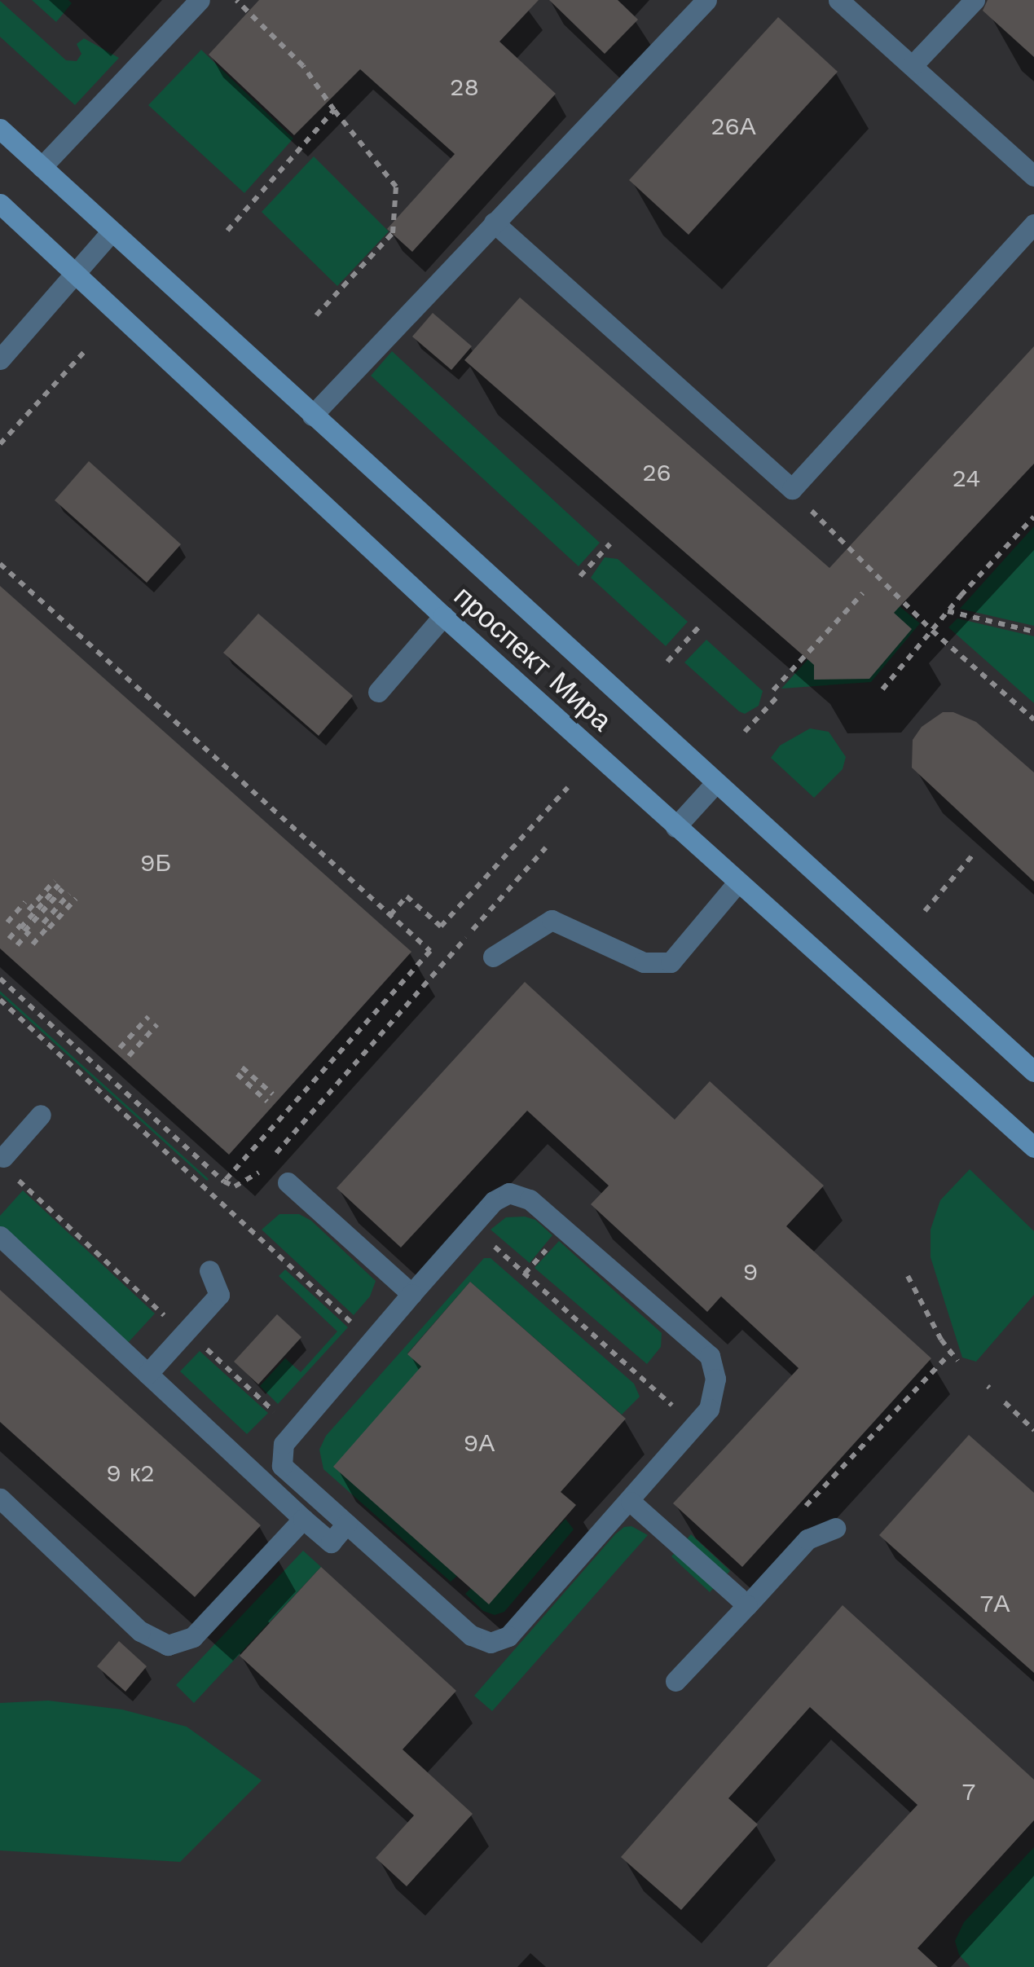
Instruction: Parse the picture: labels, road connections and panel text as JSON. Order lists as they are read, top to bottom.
{
  "streets": {
    "main road": ["проспект Мира"]
  },
  "house_numbers": [
    "28",
    "26А",
    "26",
    "24",
    "9Б",
    "9",
    "9А",
    "9 к2",
    "7А",
    "7"
  ]
}
